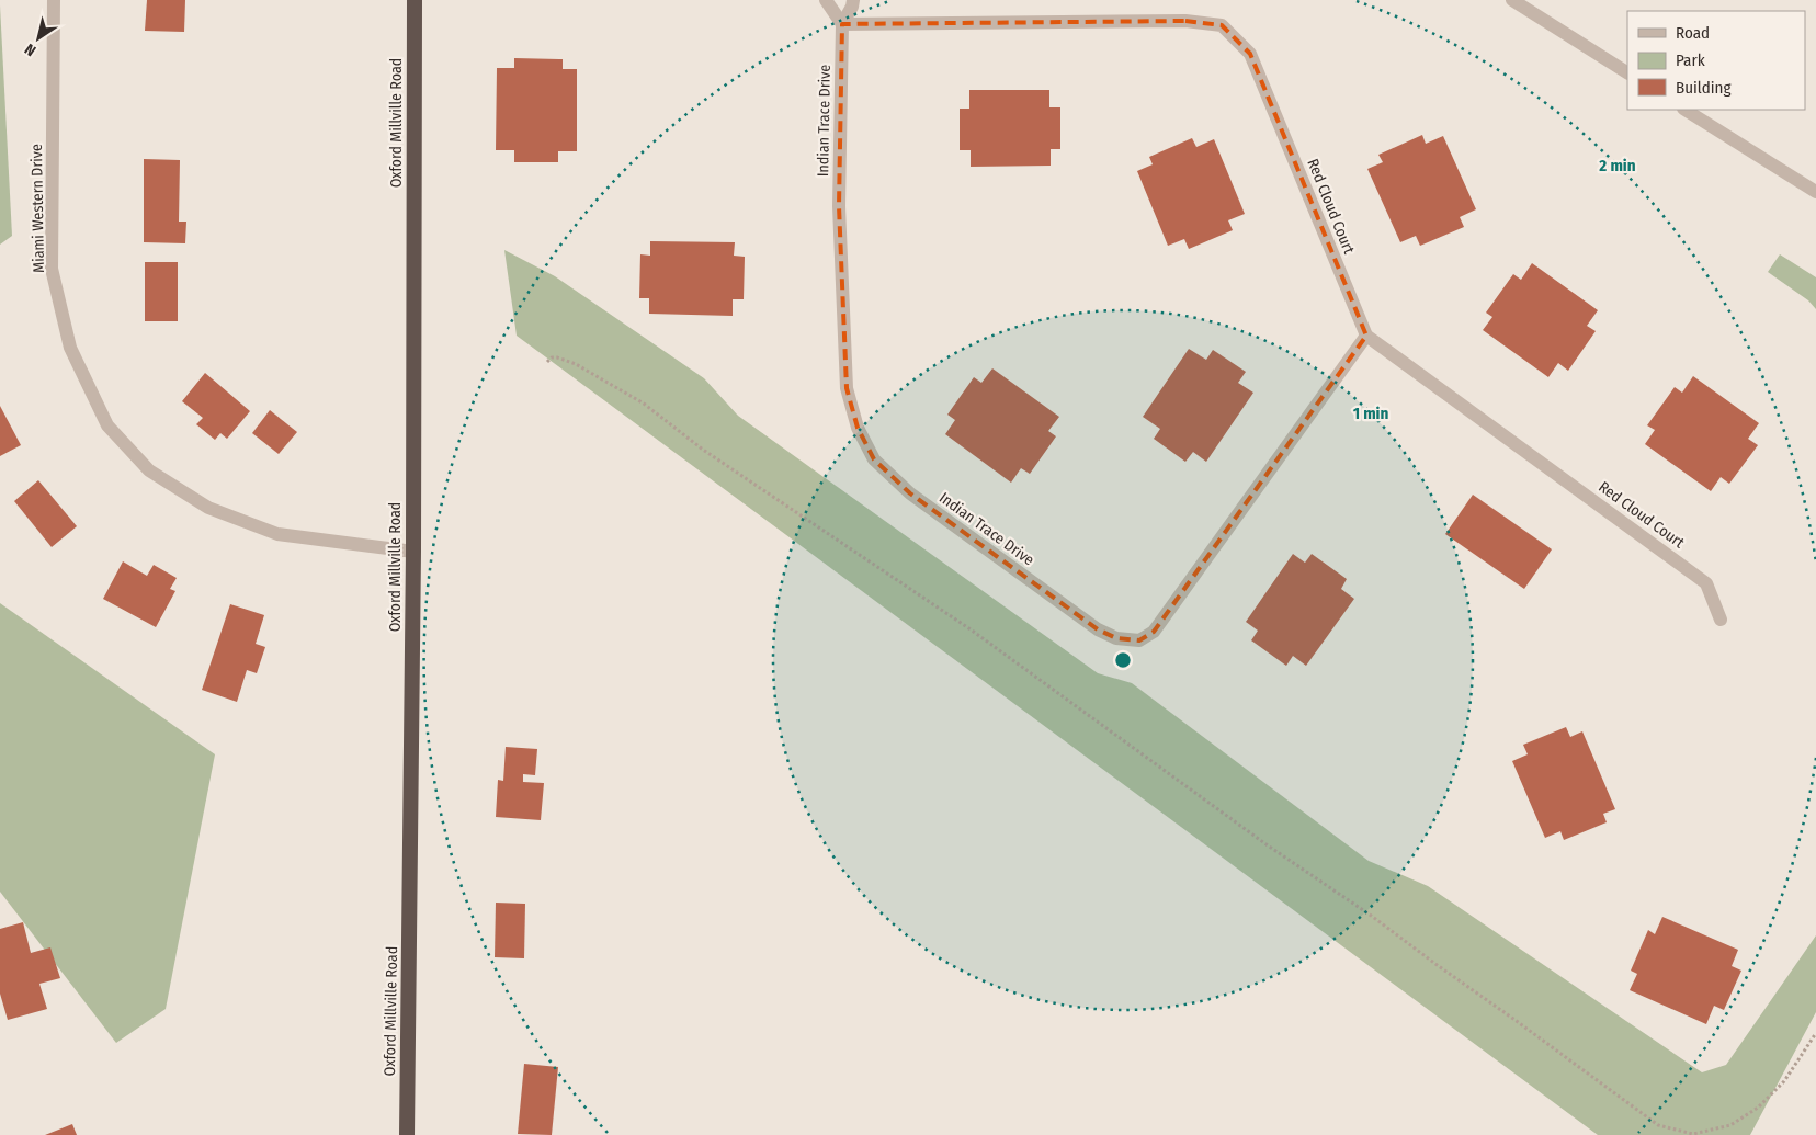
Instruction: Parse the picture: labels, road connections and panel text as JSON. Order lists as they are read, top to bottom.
{
  "streets": {
    "highway": ["Oxford Millville Road"],
    "street": ["Indian Trace Drive", "Red Cloud Court", "Miami Western Drive"]
  },
  "crossings": [
    ["Indian Trace Drive", "Red Cloud Court"],
    ["Oxford Millville Road", "Miami Western Drive"]
  ],
  "legend": ["Road", "Park", "Building"],
  "north": "bottom left",
  "rings": ["2 min", "1 min"]
}
